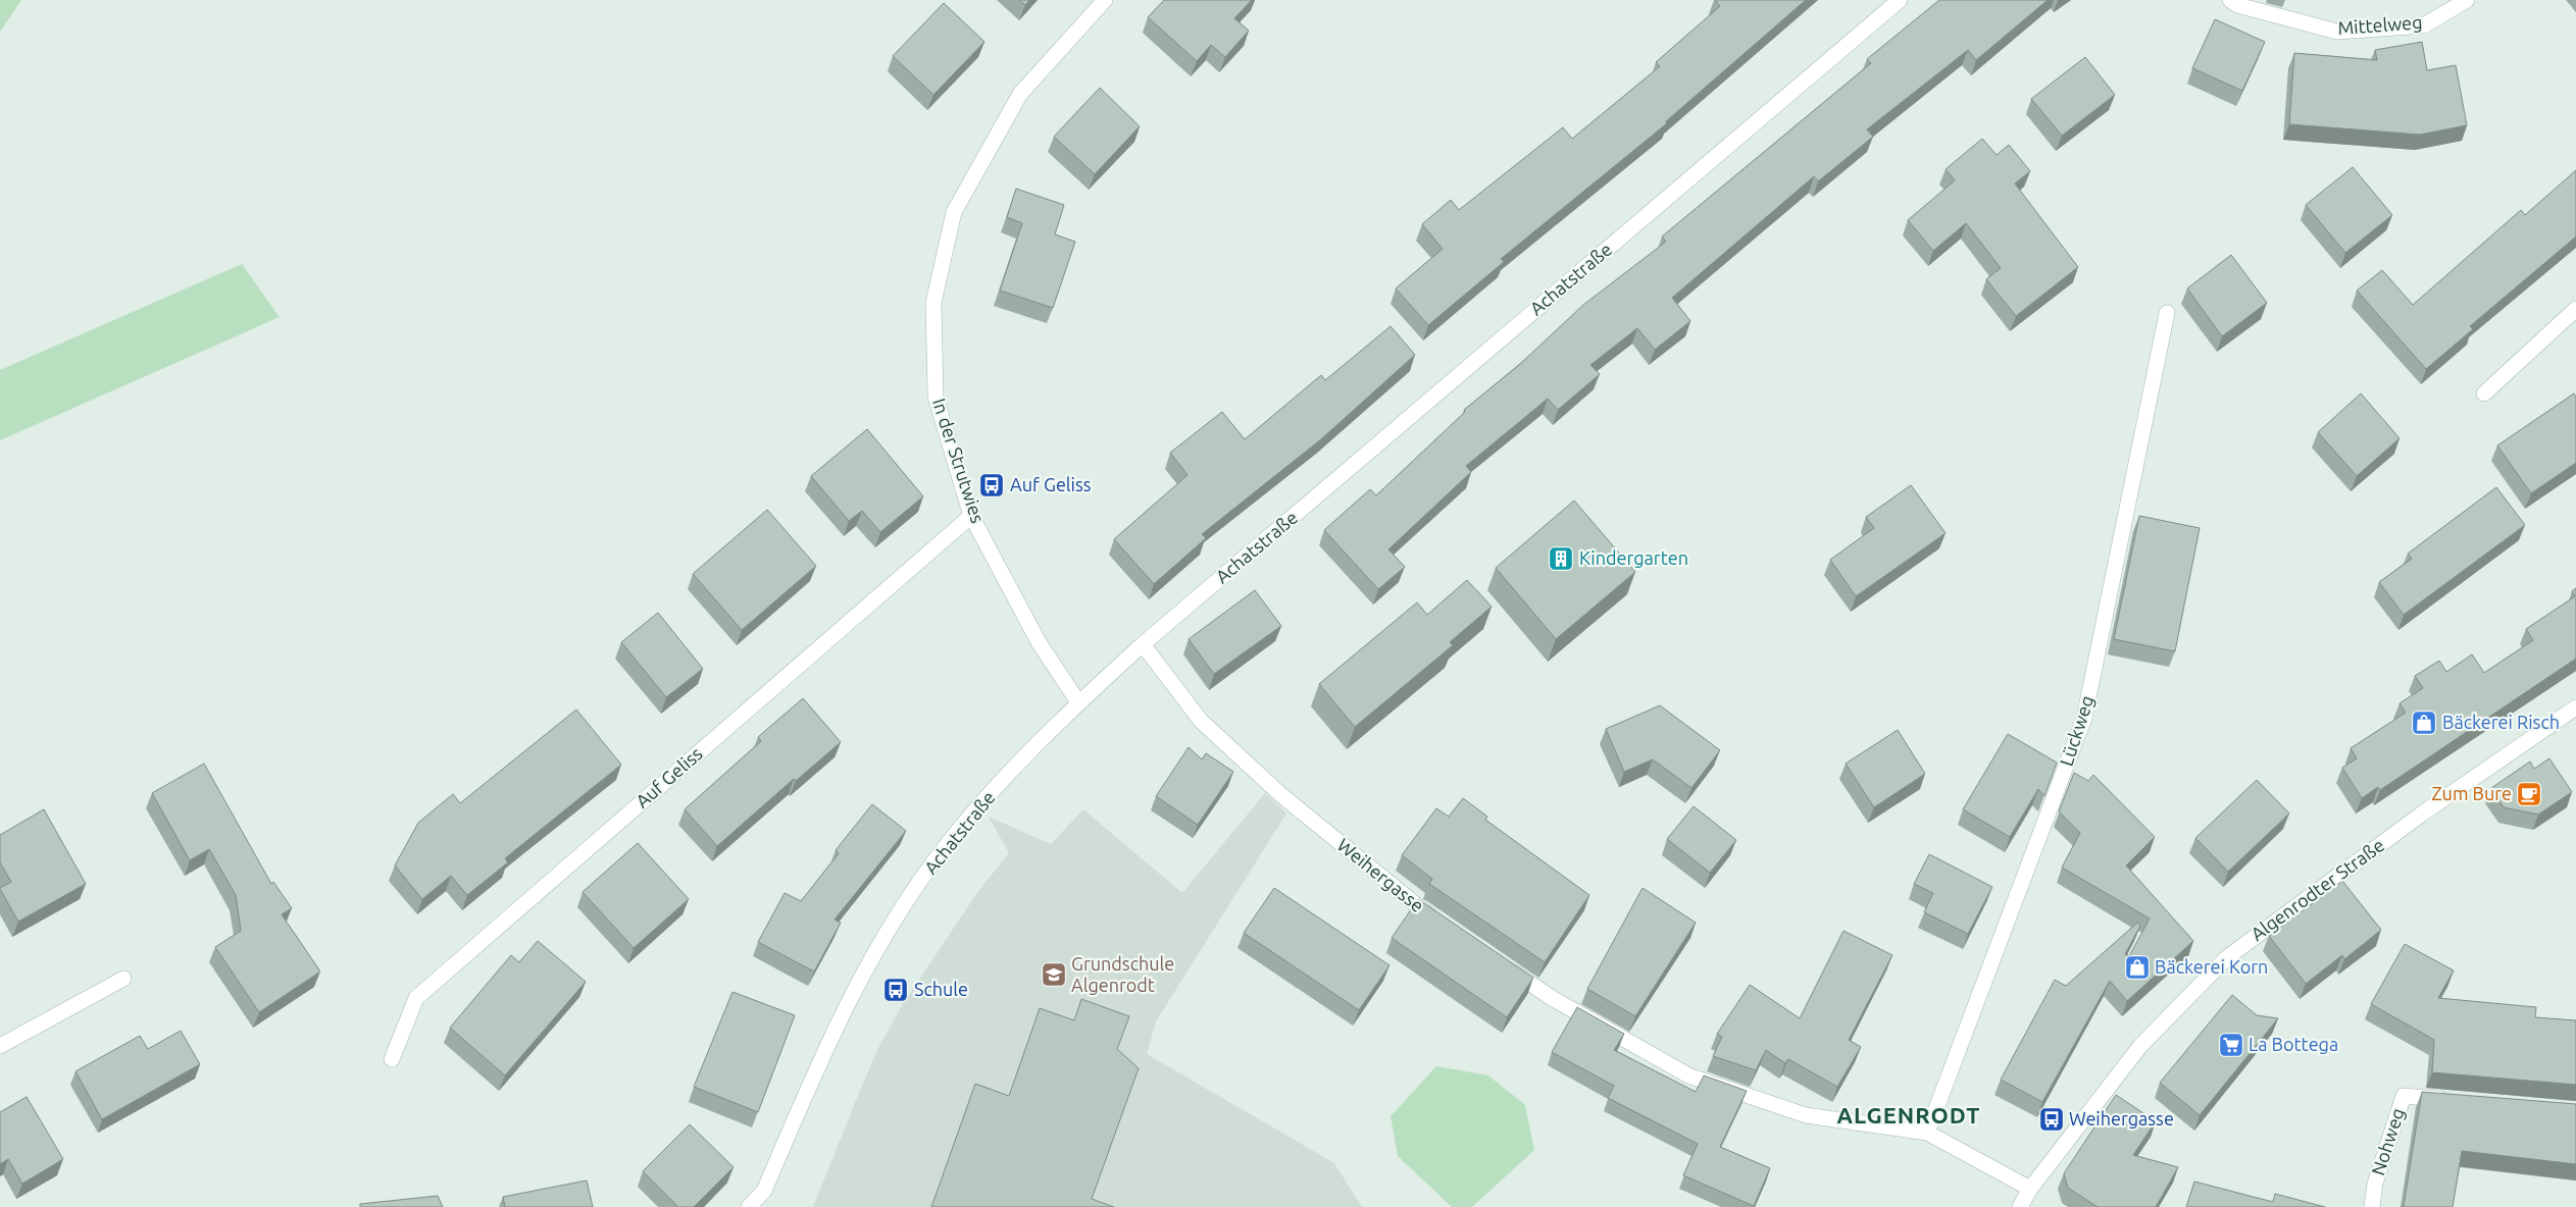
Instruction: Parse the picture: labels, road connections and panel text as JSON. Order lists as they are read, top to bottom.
{
  "streets": {
    "street": [
      "Mittelweg",
      "Achatstraße",
      "In der Strutwies",
      "Lückweg",
      "Auf Geliss",
      "Weihergasse",
      "Algenrodter Straße",
      "Nohweg"
    ]
  },
  "crossings": [
    ["Achatstraße", "In der Strutwies"],
    ["Achatstraße", "Weihergasse"],
    ["In der Strutwies", "Auf Geliss"]
  ],
  "districts": ["ALGENRODT"],
  "places": {
    "bus stop": ["Auf Geliss", "Schule", "Weihergasse"],
    "building": ["Kindergarten"],
    "shop": ["Bäckerei Risch", "Bäckerei Korn"],
    "cafe": ["Zum Bure"],
    "school or university": ["Grundschule Algenrodt"],
    "supermarket": ["La Bottega"]
  }
}
